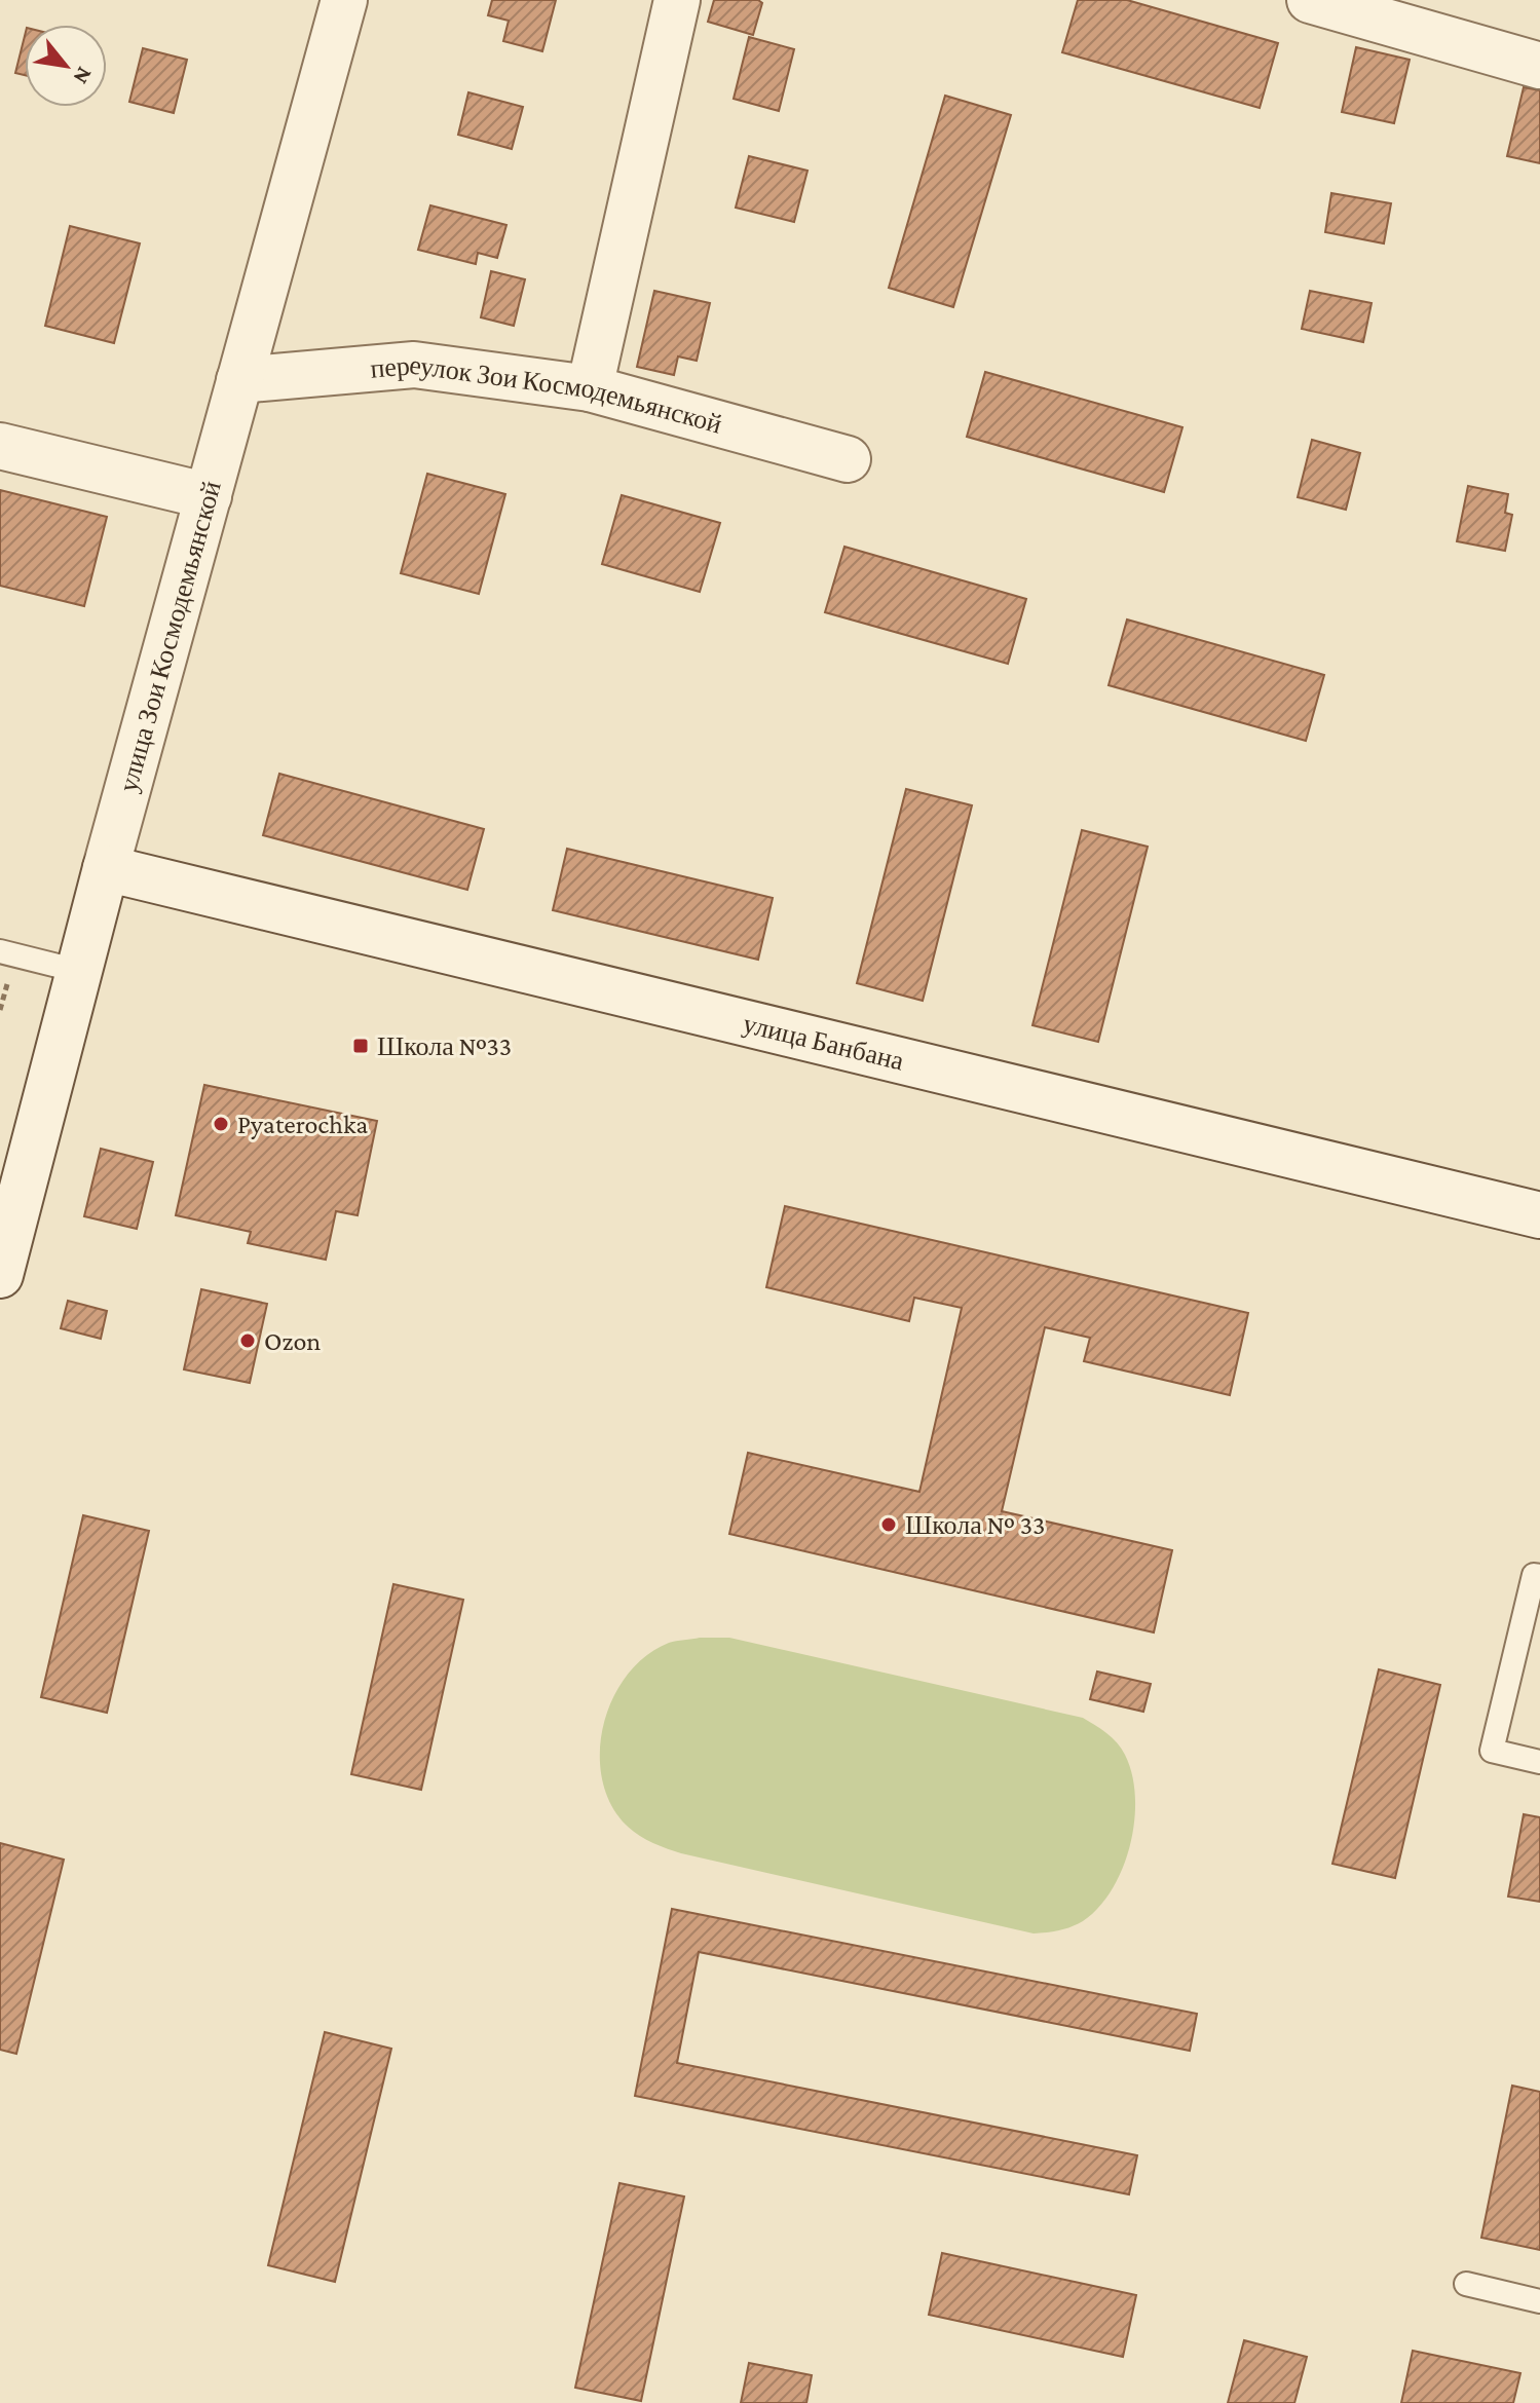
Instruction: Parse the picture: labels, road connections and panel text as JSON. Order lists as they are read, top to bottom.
{
  "streets": {
    "street": ["переулок Зои Космодемьянской", "улица Зои Космодемьянской", "улица Банбана"]
  },
  "crossings": [
    ["переулок Зои Космодемьянской", "улица Зои Космодемьянской"],
    ["улица Зои Космодемьянской", "улица Банбана"]
  ],
  "places": {
    "transit": ["Школа №33"],
    "other": ["Pyaterochka", "Ozon", "Школа № 33"]
  },
  "north": "bottom right"
}
